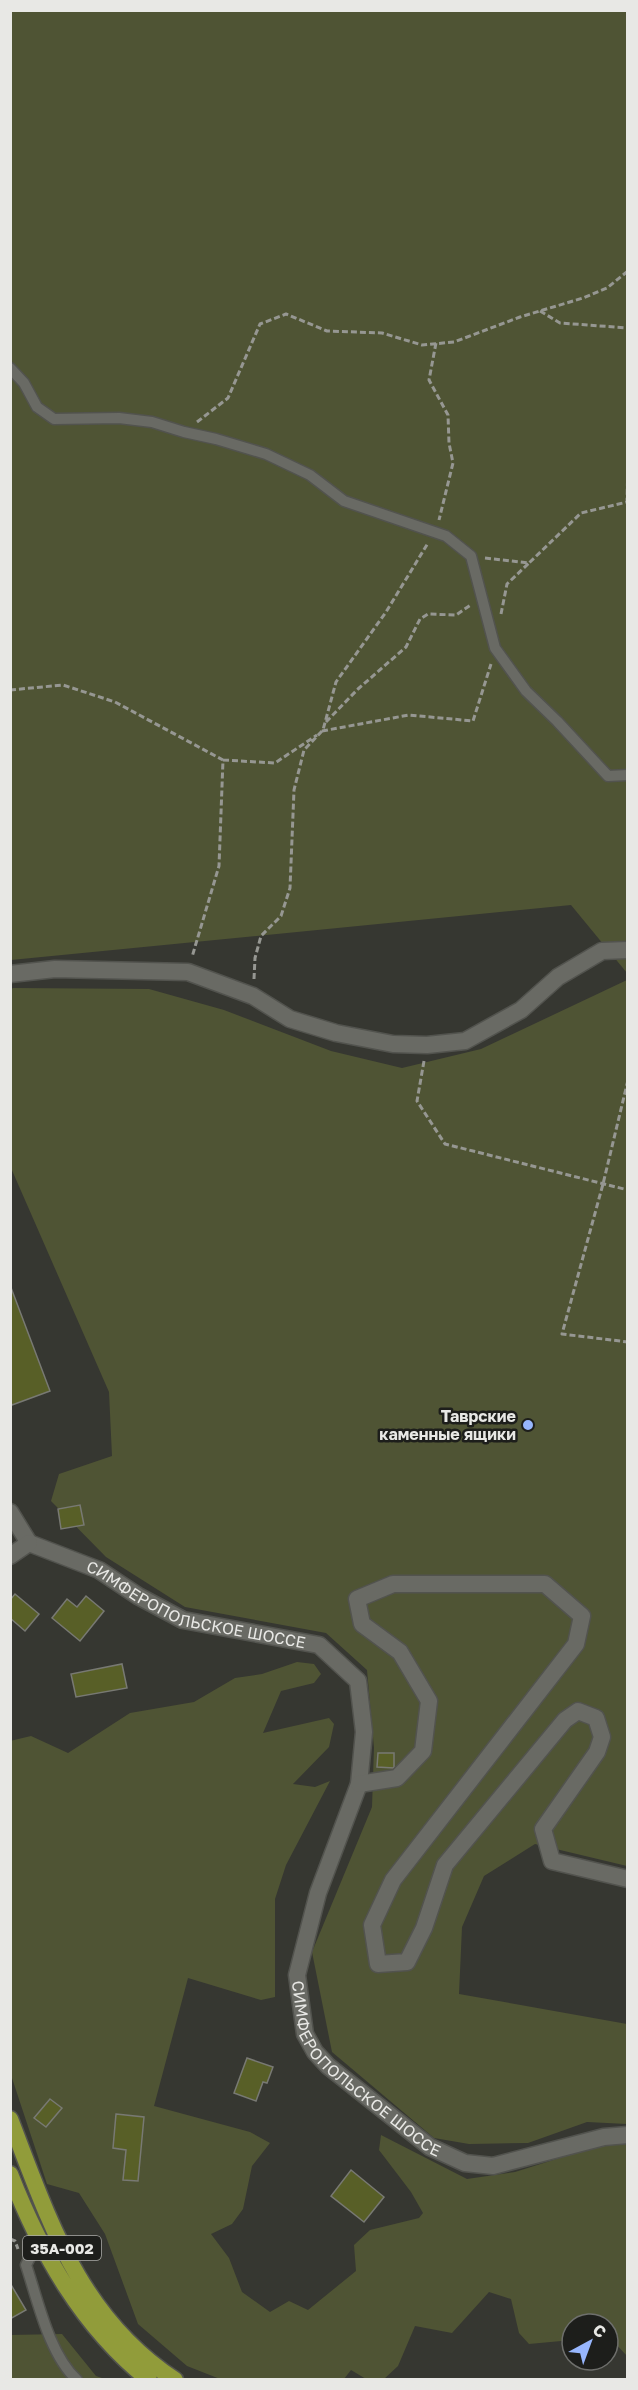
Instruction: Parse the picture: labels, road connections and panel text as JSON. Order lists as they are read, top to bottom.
{
  "streets": {
    "highway": ["35А-002"],
    "street": ["СИМФЕРОПОЛЬСКОЕ ШОССЕ"]
  },
  "places": ["Таврские каменные ящики"],
  "north": "top right"
}
